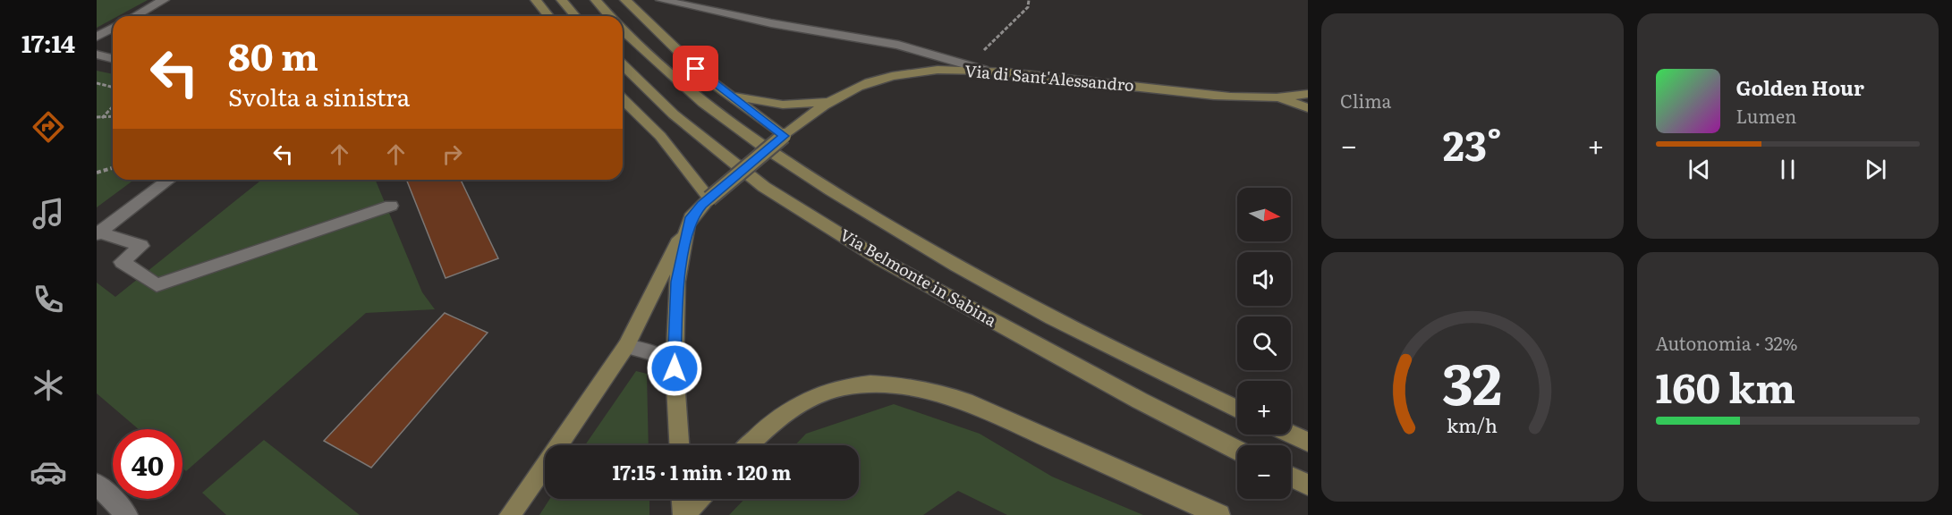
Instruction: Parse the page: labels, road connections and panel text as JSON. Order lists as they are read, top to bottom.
{
  "streets": {
    "street": ["Via di Sant'Alessandro", "Via Belmonte in Sabina"]
  },
  "north": "right",
  "page": {
    "tabs": "17:14",
    "tile": [
      "Clima",
      ["Autonomia · 32%", "160 km"]
    ],
    "turn": ["80 m", "Svolta a sinistra"],
    "song": ["Golden Hour", "Lumen"],
    "heat": ["−", "23°", "+"],
    "map_buttons": ["+", "−"],
    "limit": "40",
    "trip": "17:15 · 1 min · 120 m",
    "gauge": ["32", "km/h"]
  }
}
